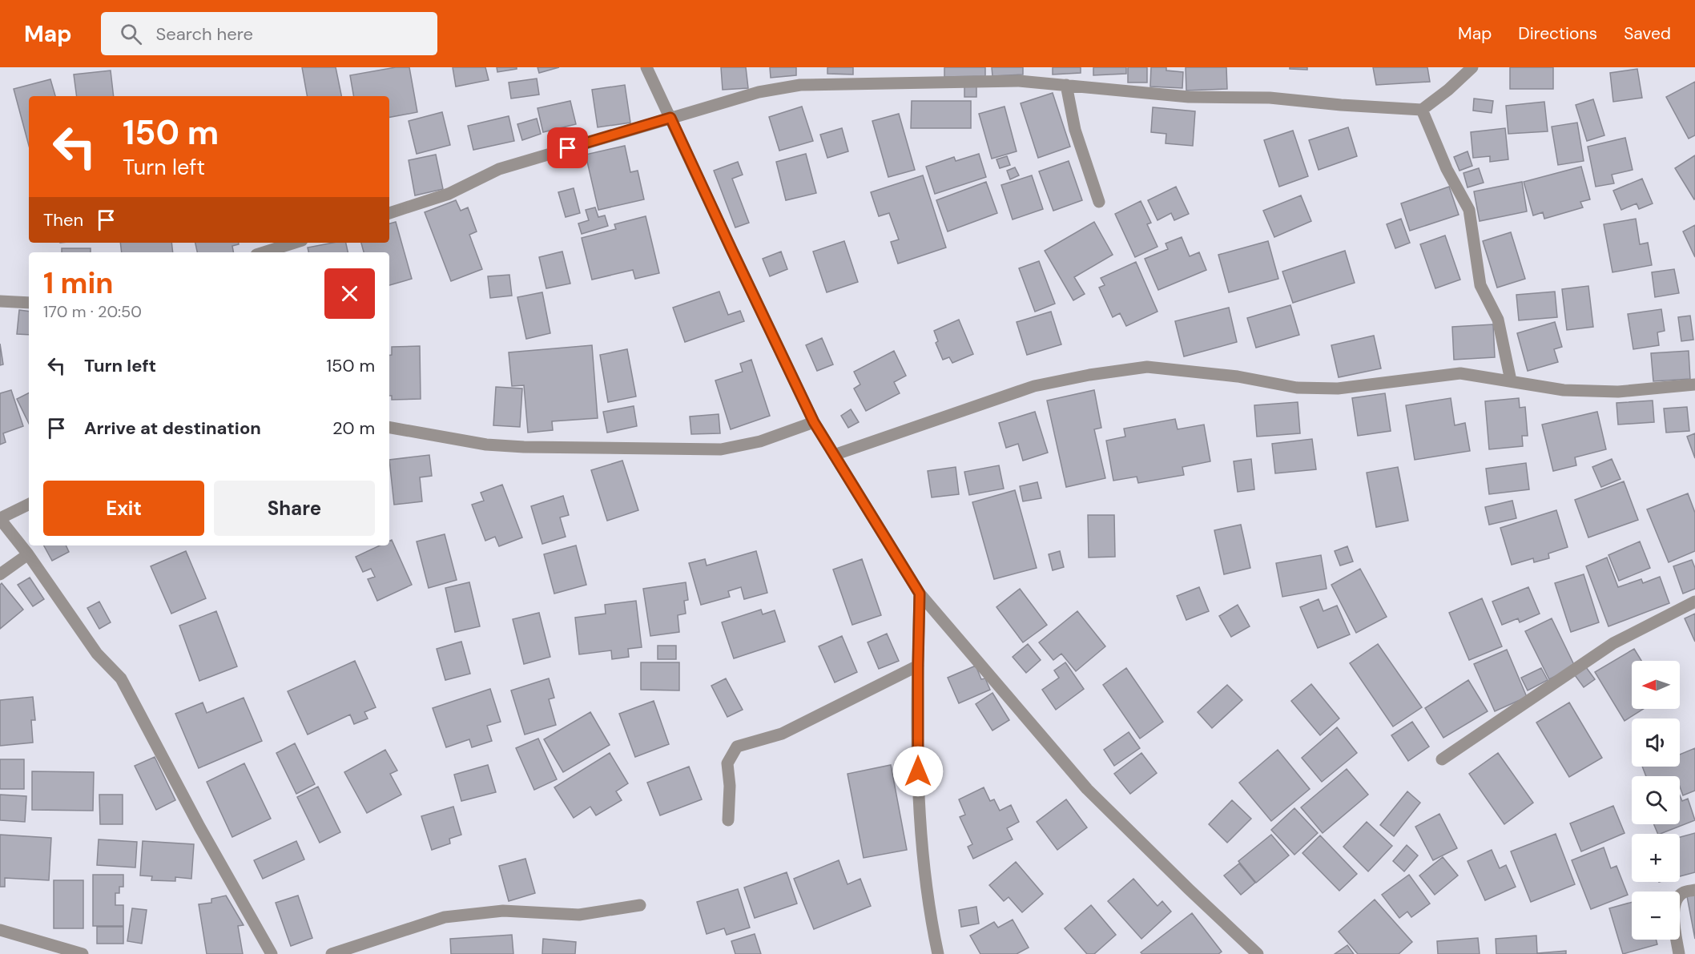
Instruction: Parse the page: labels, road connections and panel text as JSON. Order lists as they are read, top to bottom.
{
  "north": "left",
  "page": {
    "header": "Map",
    "search": "Search here",
    "nav": ["Map", "Directions", "Saved"],
    "turn": ["150 m", "Turn left"],
    "then": "Then",
    "heading": ["1 min", "170 m · 20:50"],
    "list": [
      {
        "name": "Turn left",
        "value": "150 m"
      },
      {
        "name": "Arrive at destination",
        "value": "20 m"
      }
    ],
    "buttons": ["Exit", "Share"],
    "map_buttons": ["+", "−"]
  }
}
